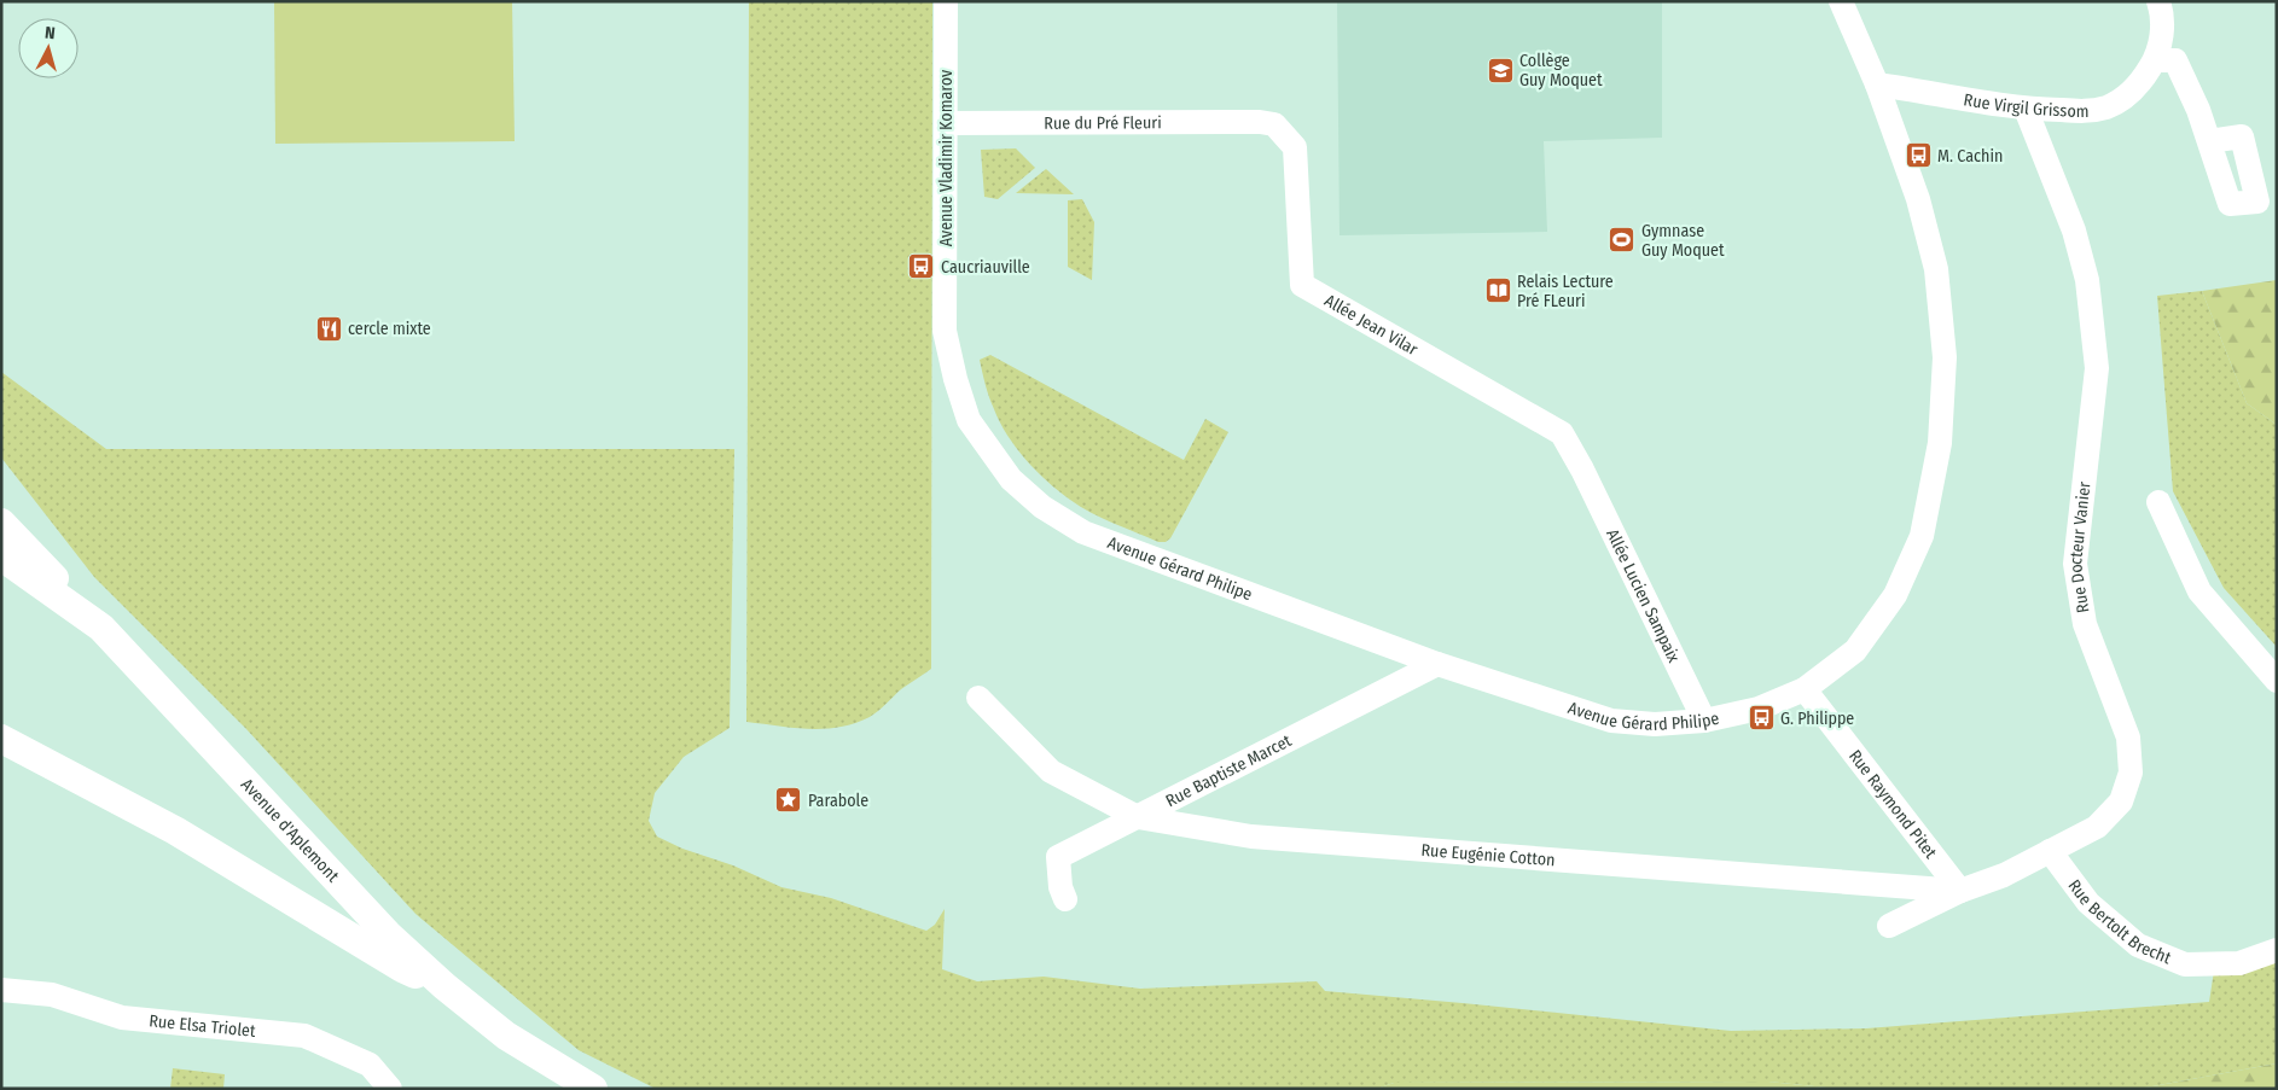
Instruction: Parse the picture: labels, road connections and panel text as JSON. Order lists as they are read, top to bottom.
{
  "streets": {
    "street": [
      "Rue Virgil Grissom",
      "Rue du Pré Fleuri",
      "Avenue Vladimir Komarov",
      "Allée Jean Vilar",
      "Rue Docteur Vanier",
      "Avenue Gérard Philipe",
      "Allée Lucien Sampaix",
      "Rue Baptiste Marcet",
      "Rue Raymond Pitet",
      "Avenue d'Aplemont",
      "Rue Eugénie Cotton",
      "Rue Bertolt Brecht",
      "Rue Elsa Triolet"
    ]
  },
  "crossings": [
    ["Rue Virgil Grissom", "Rue Docteur Vanier"],
    ["Rue Virgil Grissom", "Avenue Gérard Philipe"],
    ["Rue du Pré Fleuri", "Avenue Vladimir Komarov"],
    ["Rue du Pré Fleuri", "Allée Jean Vilar"],
    ["Avenue Vladimir Komarov", "Avenue Gérard Philipe"],
    ["Allée Jean Vilar", "Allée Lucien Sampaix"],
    ["Rue Docteur Vanier", "Rue Raymond Pitet"],
    ["Rue Docteur Vanier", "Rue Eugénie Cotton"],
    ["Rue Docteur Vanier", "Rue Bertolt Brecht"],
    ["Avenue Gérard Philipe", "Allée Lucien Sampaix"],
    ["Avenue Gérard Philipe", "Rue Baptiste Marcet"],
    ["Avenue Gérard Philipe", "Rue Raymond Pitet"],
    ["Rue Baptiste Marcet", "Rue Eugénie Cotton"],
    ["Rue Raymond Pitet", "Rue Eugénie Cotton"]
  ],
  "places": {
    "school or university": ["Collège Guy Moquet"],
    "bus stop": ["M. Cachin", "Caucriauville", "G. Philippe"],
    "sports": ["Gymnase Guy Moquet"],
    "library": ["Relais Lecture Pré FLeuri"],
    "restaurant": ["cercle mixte"],
    "place": ["Parabole"]
  },
  "north": "top"
}
